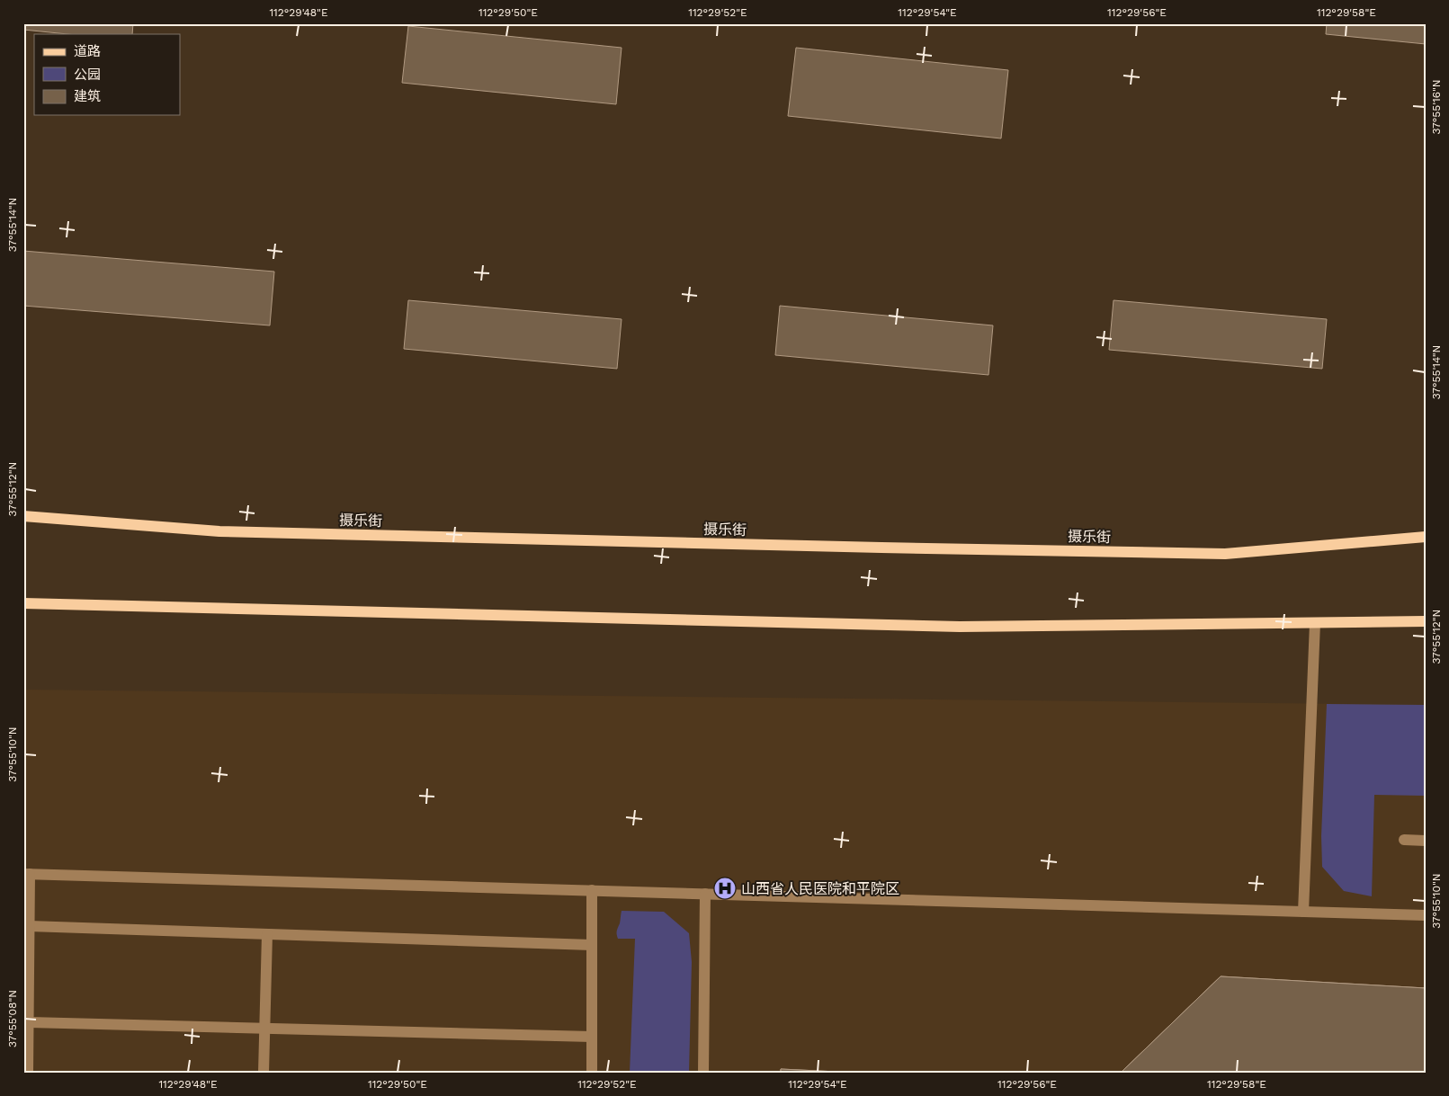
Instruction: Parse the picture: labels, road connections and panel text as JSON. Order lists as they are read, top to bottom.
{
  "streets": {
    "main road": ["摄乐街"]
  },
  "places": {
    "hospital": ["山西省人民医院和平院区"]
  },
  "legend": ["道路", "公园", "建筑"],
  "coordinates": [
    "112°29'48\"E",
    "112°29'50\"E",
    "112°29'52\"E",
    "112°29'54\"E",
    "112°29'56\"E",
    "112°29'58\"E",
    "37°55'16\"N",
    "37°55'14\"N",
    "37°55'12\"N",
    "37°55'10\"N",
    "37°55'08\"N"
  ]
}
